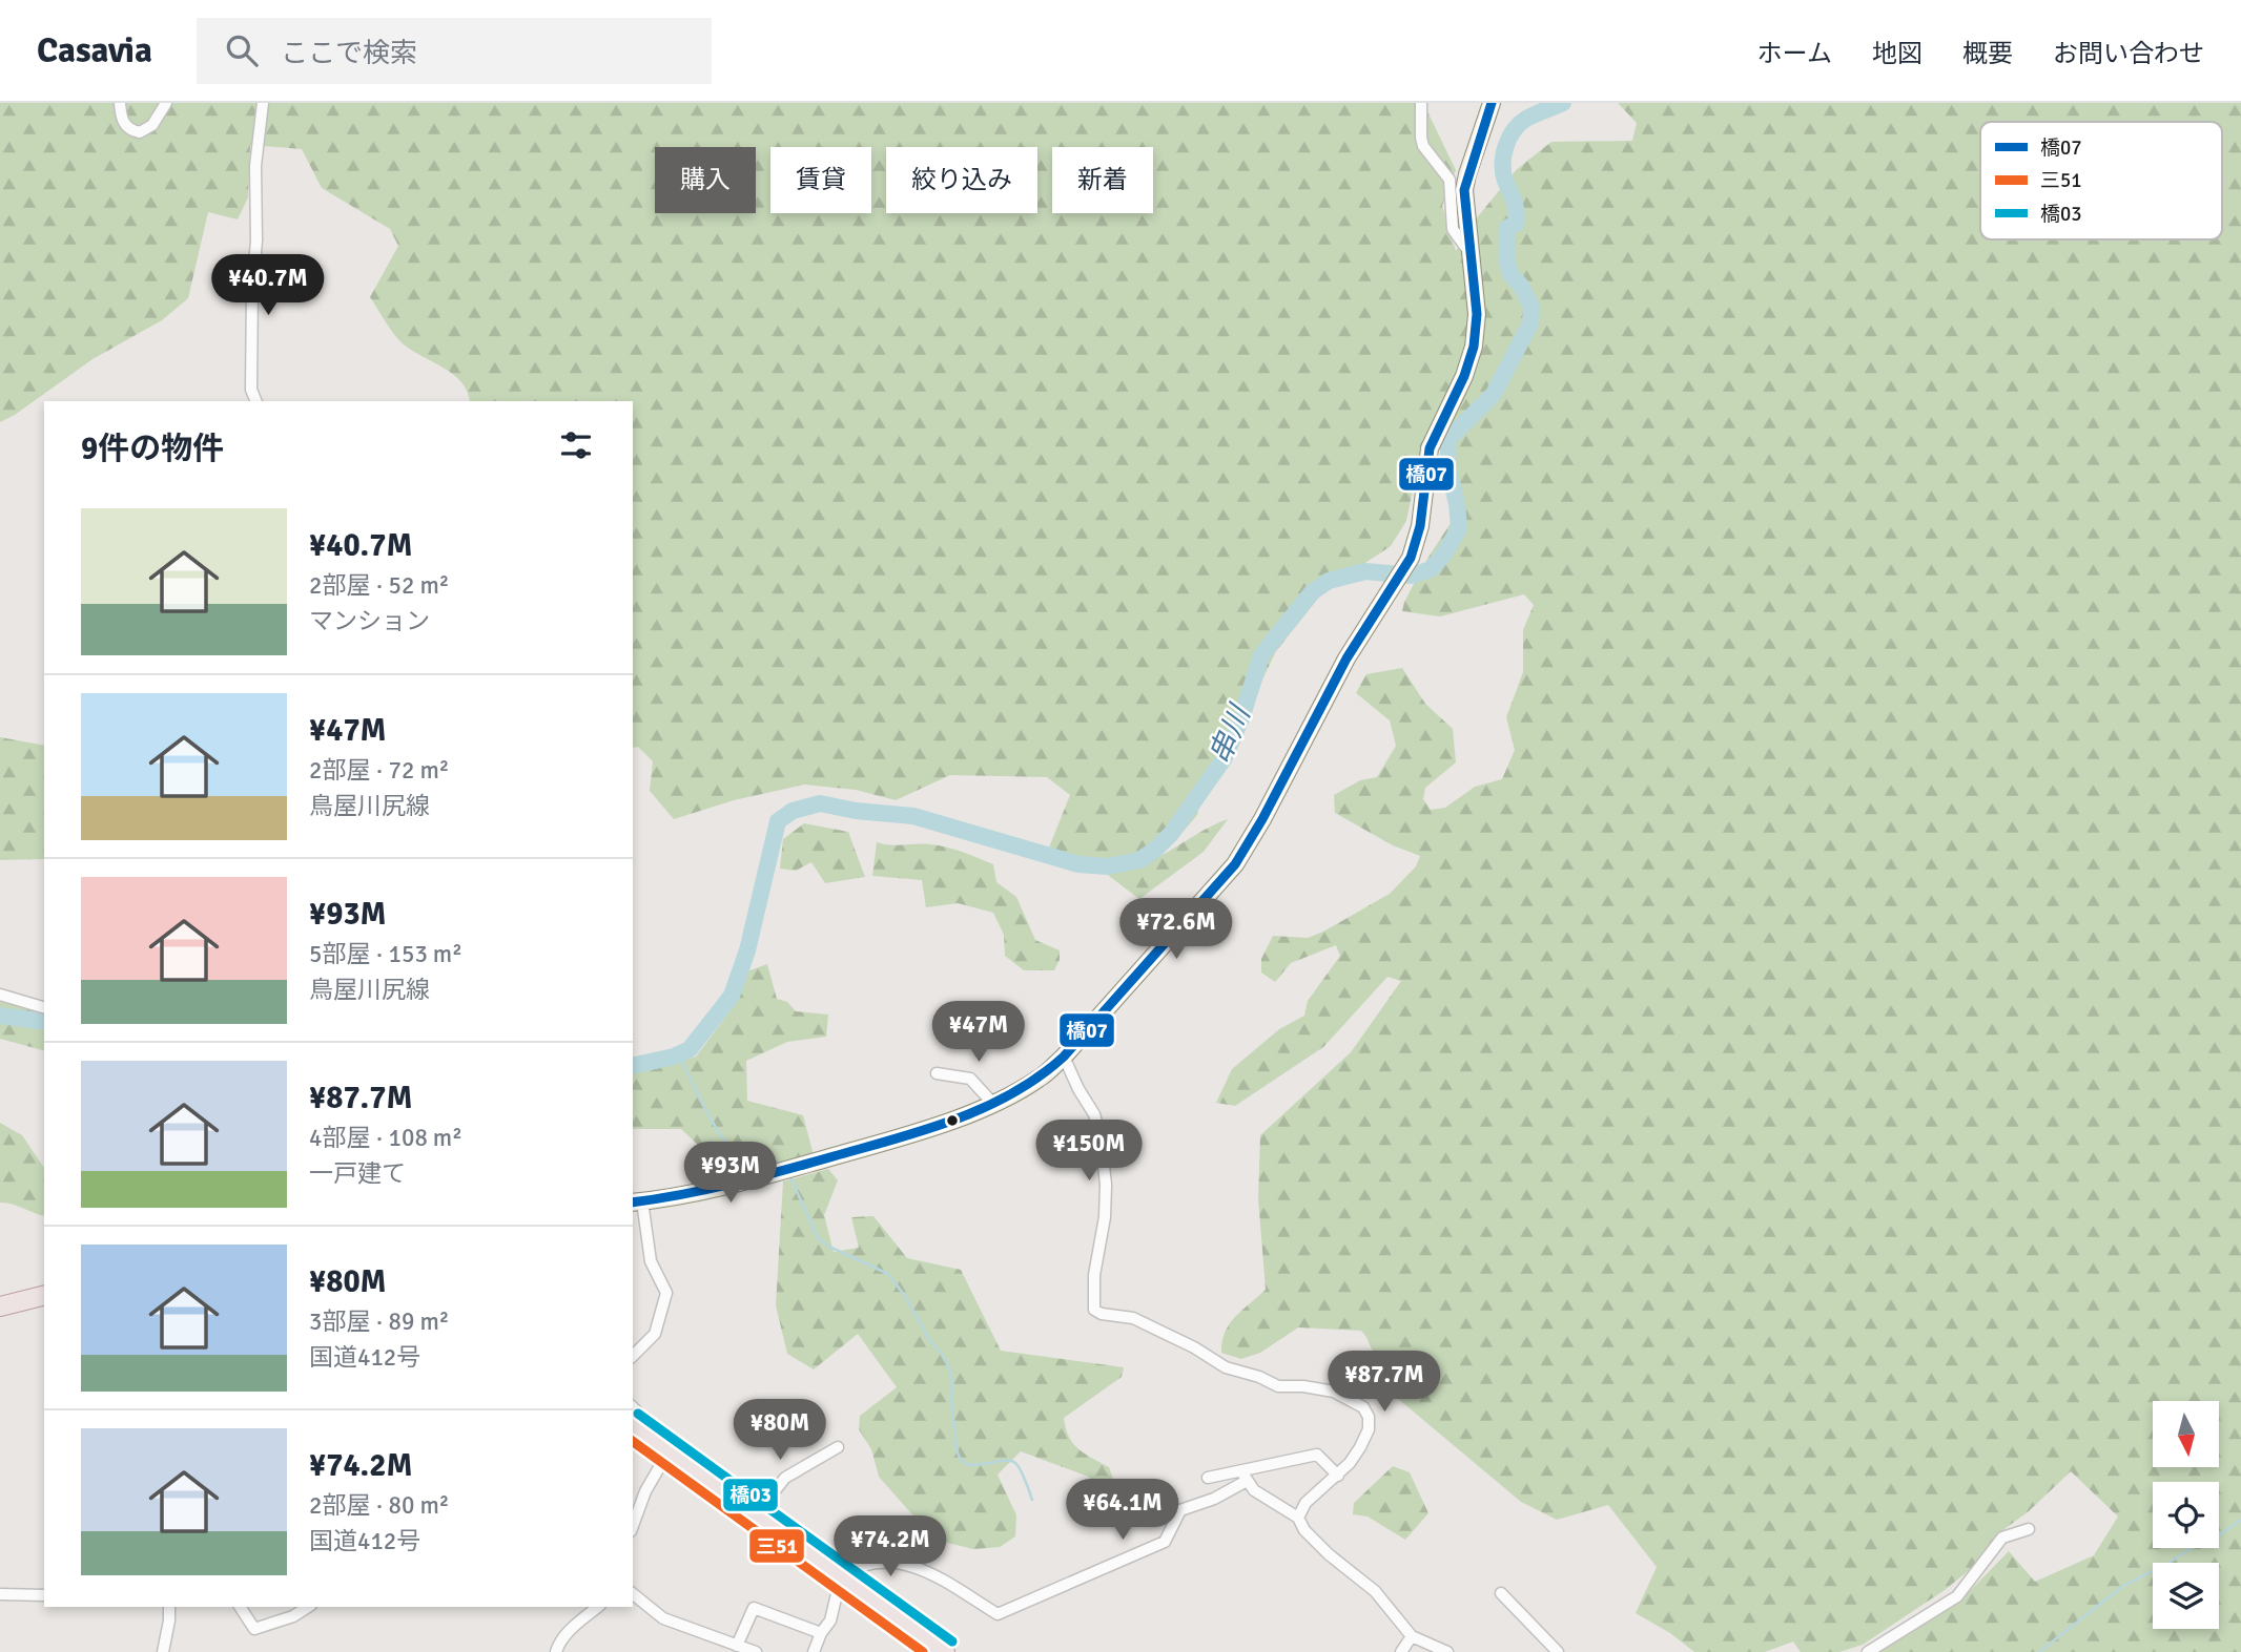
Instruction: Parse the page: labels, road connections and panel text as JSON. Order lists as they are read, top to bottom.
{
  "water": ["串川"],
  "lines": ["transit line 橋07", "transit line 橋03", "transit line 三51"],
  "legend": ["橋07", "三51", "橋03"],
  "north": "bottom",
  "page": {
    "header": "Casavia",
    "search": "ここで検索",
    "nav": [
      "ホーム",
      "地図",
      "概要",
      "お問い合わせ"
    ],
    "chip": [
      "購入",
      "賃貸",
      "絞り込み",
      "新着"
    ],
    "price": [
      "¥40.7M",
      "¥72.6M",
      "¥47M",
      "¥150M",
      "¥93M",
      "¥87.7M",
      "¥80M",
      "¥64.1M",
      "¥74.2M"
    ],
    "heading": "9件の物件",
    "list": [
      {
        "name": "¥40.7M",
        "note": "2部屋 · 52 m² · マンション"
      },
      {
        "name": "¥47M",
        "note": "2部屋 · 72 m² · 鳥屋川尻線"
      },
      {
        "name": "¥93M",
        "note": "5部屋 · 153 m² · 鳥屋川尻線"
      },
      {
        "name": "¥87.7M",
        "note": "4部屋 · 108 m² · 一戸建て"
      },
      {
        "name": "¥80M",
        "note": "3部屋 · 89 m² · 国道412号"
      },
      {
        "name": "¥74.2M",
        "note": "2部屋 · 80 m² · 国道412号"
      }
    ]
  }
}
